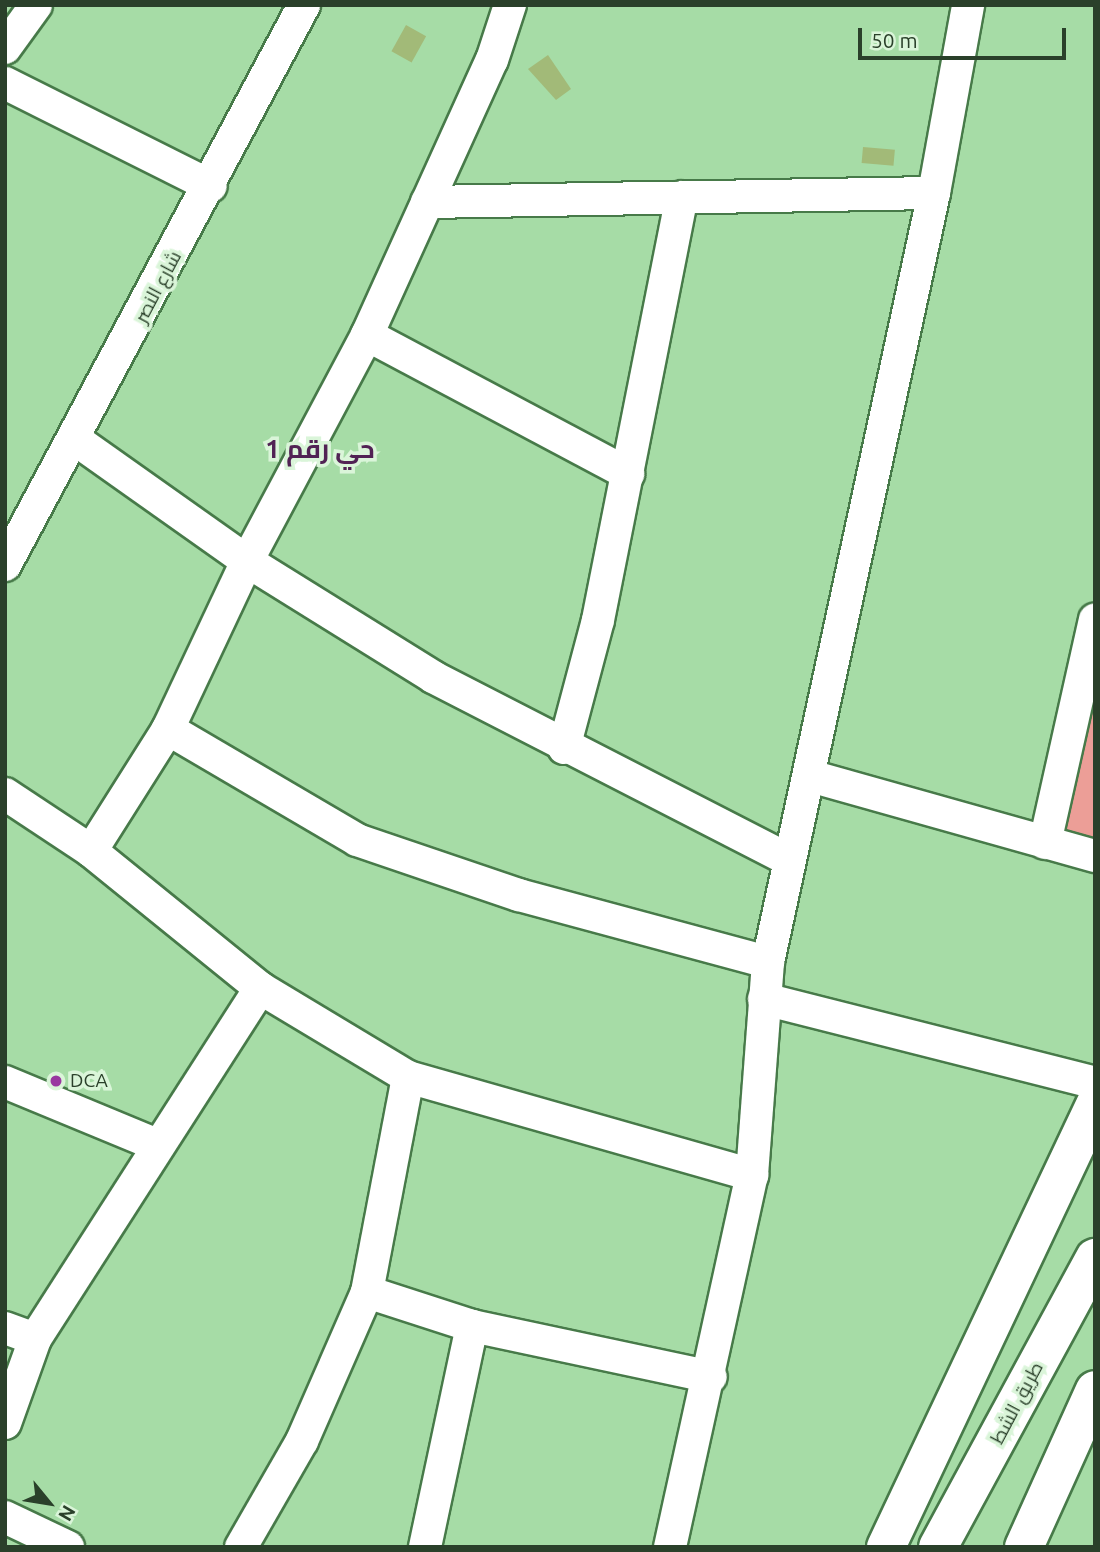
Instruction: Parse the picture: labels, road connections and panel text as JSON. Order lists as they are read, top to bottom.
{
  "streets": {
    "main road": ["طريق الشط"],
    "street": ["شارع النصر"]
  },
  "districts": ["حي رقم 1"],
  "places": ["DCA"],
  "scale_bar": "50 m",
  "north": "bottom right"
}
